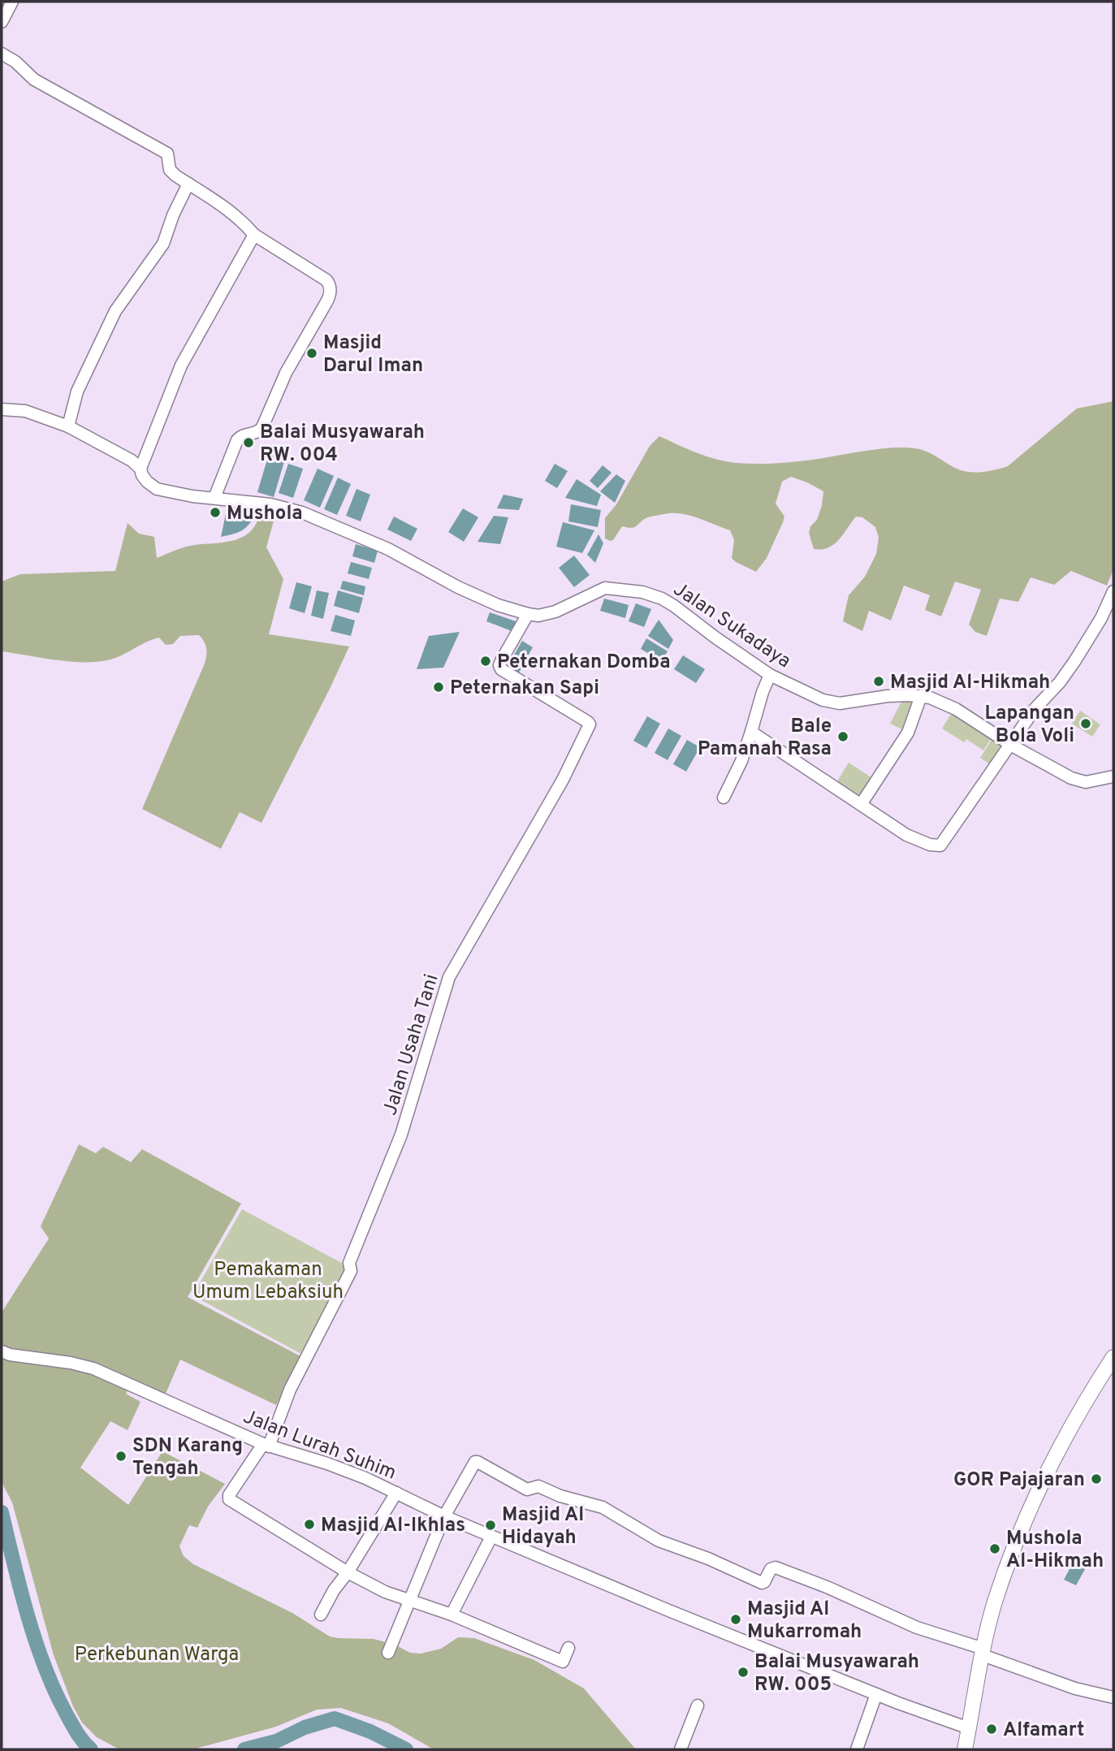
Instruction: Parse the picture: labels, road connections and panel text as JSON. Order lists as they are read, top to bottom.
{
  "streets": {
    "street": ["Jalan Sukadaya", "Jalan Usaha Tani", "Jalan Lurah Suhim"]
  },
  "crossings": [
    ["Jalan Sukadaya", "Jalan Usaha Tani"],
    ["Jalan Usaha Tani", "Jalan Lurah Suhim"]
  ],
  "parks": ["Pemakaman Umum Lebaksiuh", "Perkebunan Warga"],
  "places": [
    "Masjid Darul Iman",
    "Balai Musyawarah RW. 004",
    "Mushola",
    "Peternakan Domba",
    "Masjid Al-Hikmah",
    "Peternakan Sapi",
    "Lapangan Bola Voli",
    "Bale Pamanah Rasa",
    "SDN Karang Tengah",
    "GOR Pajajaran",
    "Masjid Al-Ikhlas",
    "Masjid Al Hidayah",
    "Mushola Al-Hikmah",
    "Masjid Al Mukarromah",
    "Balai Musyawarah RW. 005",
    "Alfamart"
  ]
}
